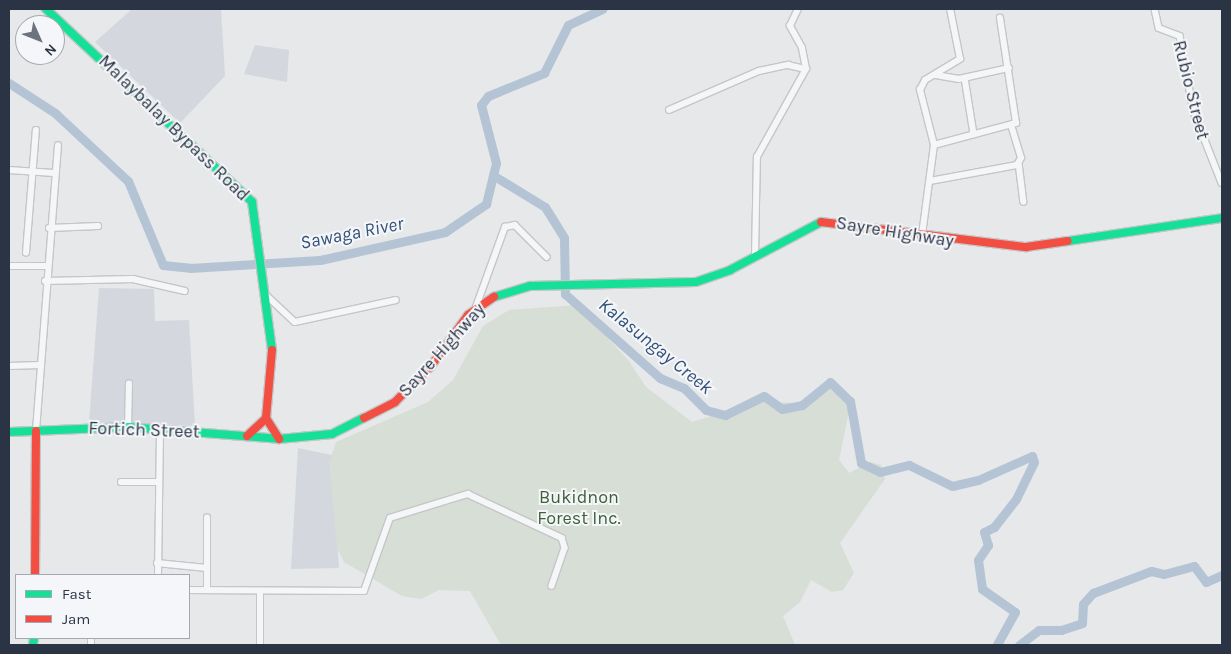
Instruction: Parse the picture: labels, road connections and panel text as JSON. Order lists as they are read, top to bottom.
{
  "streets": {
    "main road": ["Malaybalay Bypass Road", "Sayre Highway", "Fortich Street"],
    "street": ["Rubio Street"]
  },
  "crossings": [
    ["Sayre Highway", "Fortich Street"]
  ],
  "water": ["Sawaga River", "Kalasungay Creek"],
  "parks": ["Bukidnon Forest Inc."],
  "legend": ["Fast", "Jam"],
  "north": "bottom right"
}
